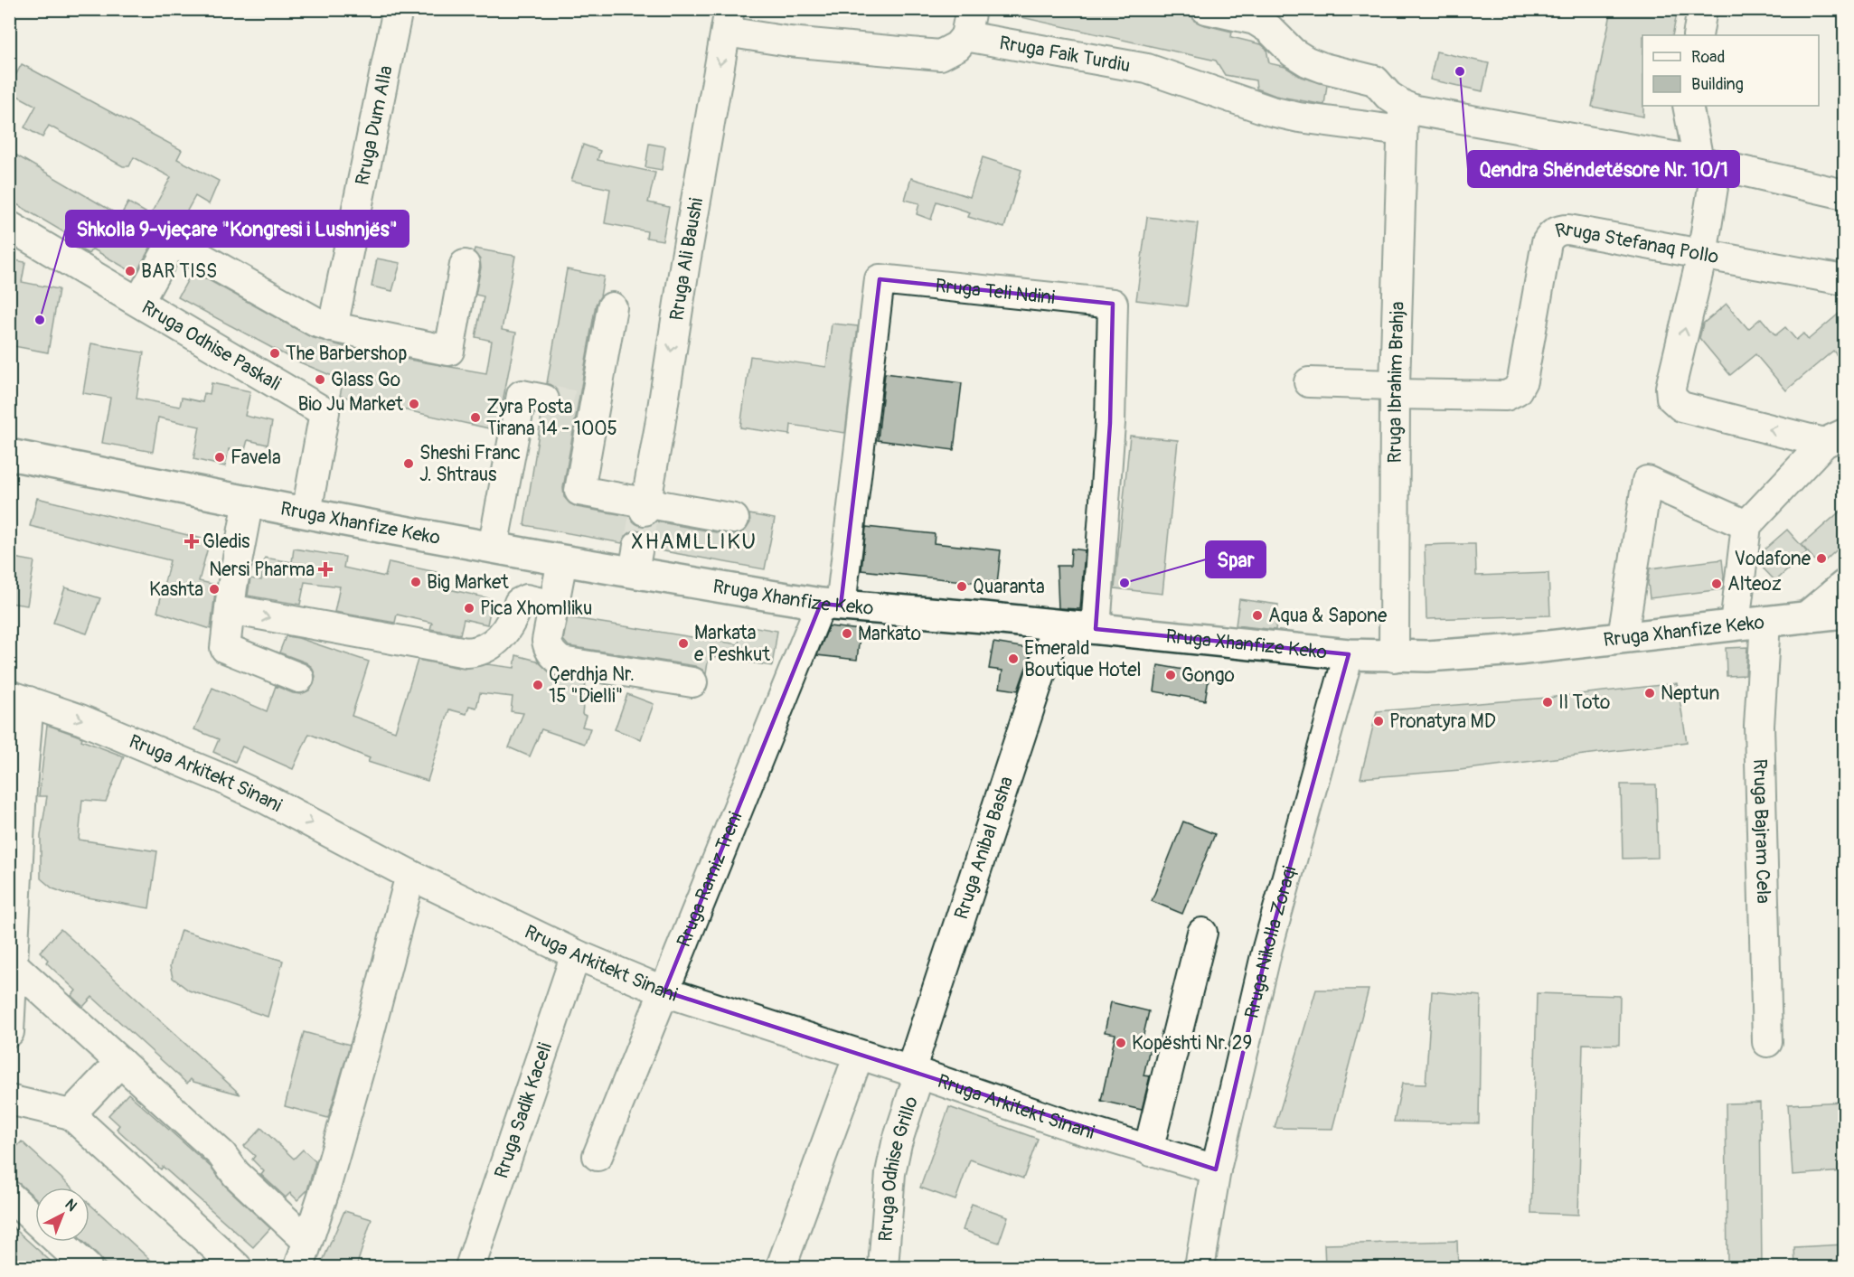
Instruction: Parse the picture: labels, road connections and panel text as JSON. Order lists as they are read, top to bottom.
{
  "streets": {
    "main road": ["Rruga Xhanfize Keko"],
    "street": [
      "Rruga Faik Turdiu",
      "Rruga Dum Alla",
      "Rruga Stefanaq Pollo",
      "Rruga Ali Baushi",
      "Rruga Teli Ndini",
      "Rruga Odhise Paskali",
      "Rruga Ibrahim Brahja",
      "Rruga Arkitekt Sinani",
      "Rruga Bajram Cela",
      "Rruga Anibal Basha",
      "Rruga Ramiz Treni",
      "Rruga Nikolla Zoraqi",
      "Rruga Sadik Kaceli",
      "Rruga Odhise Grillo"
    ]
  },
  "crossings": [
    ["Rruga Faik Turdiu", "Rruga Ali Baushi"],
    ["Rruga Faik Turdiu", "Rruga Ibrahim Brahja"],
    ["Rruga Stefanaq Pollo", "Rruga Ibrahim Brahja"],
    ["Rruga Teli Ndini", "Rruga Xhanfize Keko"],
    ["Rruga Teli Ndini", "Rruga Ramiz Treni"],
    ["Rruga Odhise Paskali", "Rruga Xhanfize Keko"],
    ["Rruga Ibrahim Brahja", "Rruga Xhanfize Keko"],
    ["Rruga Xhanfize Keko", "Rruga Bajram Cela"],
    ["Rruga Xhanfize Keko", "Rruga Anibal Basha"],
    ["Rruga Xhanfize Keko", "Rruga Ramiz Treni"],
    ["Rruga Xhanfize Keko", "Rruga Nikolla Zoraqi"],
    ["Rruga Arkitekt Sinani", "Rruga Anibal Basha"],
    ["Rruga Arkitekt Sinani", "Rruga Ramiz Treni"],
    ["Rruga Arkitekt Sinani", "Rruga Nikolla Zoraqi"],
    ["Rruga Arkitekt Sinani", "Rruga Sadik Kaceli"],
    ["Rruga Arkitekt Sinani", "Rruga Odhise Grillo"],
    ["Rruga Anibal Basha", "Rruga Odhise Grillo"]
  ],
  "one_way": ["Rruga Ali Baushi"],
  "districts": ["XHAMLLIKU"],
  "places": {
    "other": [
      "Qendra Shëndetësore Nr. 10/1",
      "BAR TISS",
      "Shkolla 9-vjeçare \"Kongresi i Lushnjës\"",
      "The Barbershop",
      "Glass Go",
      "Bio Ju Market",
      "Zyra Posta Tirana 14 - 1005",
      "Favela",
      "Sheshi Franc J. Shtraus",
      "Vodafone",
      "Big Market",
      "Spar",
      "Alteoz",
      "Quaranta",
      "Kashta",
      "Pica Xhomlliku",
      "Aqua & Sapone",
      "Markato",
      "Markata e Peshkut",
      "Emerald Boutique Hotel",
      "Gongo",
      "Çerdhja Nr. 15 \"Dielli\"",
      "Neptun",
      "Il Toto",
      "Pronatyra MD",
      "Kopështi Nr. 29"
    ],
    "health": ["Gledis", "Nersi Pharma"]
  },
  "legend": ["Road", "Building"],
  "north": "top right"
}
